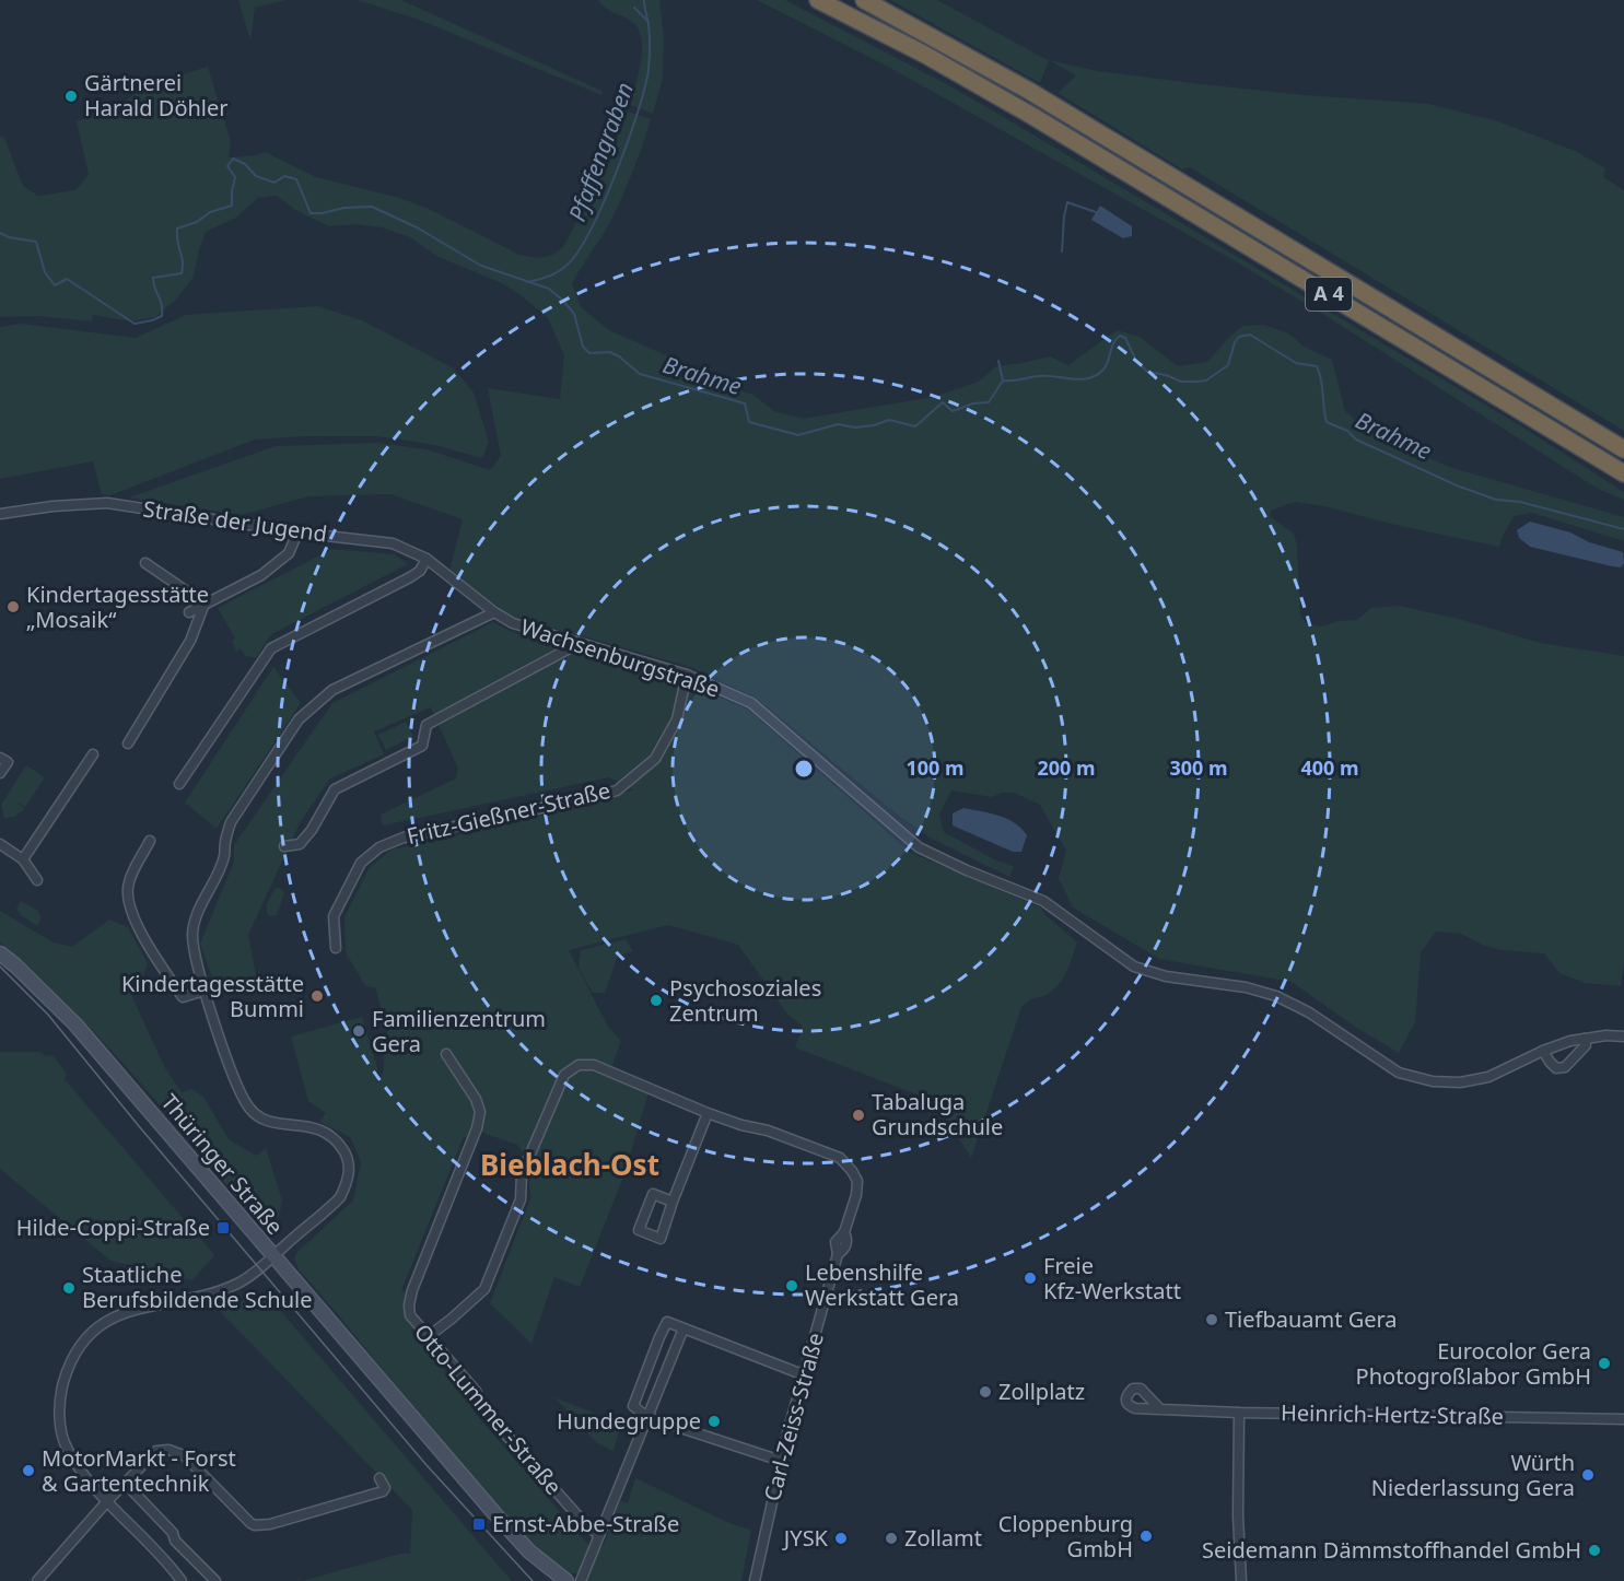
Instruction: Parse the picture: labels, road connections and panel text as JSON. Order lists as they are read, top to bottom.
{
  "streets": {
    "highway": ["A 4"],
    "main road": ["Thüringer Straße"],
    "street": [
      "Straße der Jugend",
      "Wachsenburgstraße",
      "Fritz-Gießner-Straße",
      "Otto-Lummer-Straße",
      "Heinrich-Hertz-Straße",
      "Carl-Zeiss-Straße"
    ]
  },
  "crossings": [
    ["Straße der Jugend", "Wachsenburgstraße"],
    ["Wachsenburgstraße", "Fritz-Gießner-Straße"]
  ],
  "districts": ["Bieblach-Ost"],
  "water": ["Pfaffengraben", "Brahme"],
  "places": {
    "other": [
      "Gärtnerei Harald Döhler",
      "Kindertagesstätte „Mosaik“",
      "Kindertagesstätte Bummi",
      "Psychosoziales Zentrum",
      "Familienzentrum Gera",
      "Tabaluga Grundschule",
      "Freie Kfz-Werkstatt",
      "Lebenshilfe Werkstatt Gera",
      "Staatliche Berufsbildende Schule",
      "Tiefbauamt Gera",
      "Eurocolor Gera Photogroßlabor GmbH",
      "Zollplatz",
      "Hundegruppe",
      "MotorMarkt - Forst & Gartentechnik",
      "Würth Niederlassung Gera",
      "Cloppenburg GmbH",
      "JYSK",
      "Zollamt",
      "Seidemann Dämmstoffhandel GmbH"
    ],
    "transit": ["Hilde-Coppi-Straße", "Ernst-Abbe-Straße"]
  },
  "rings": [
    "100 m",
    "200 m",
    "300 m",
    "400 m"
  ]
}
